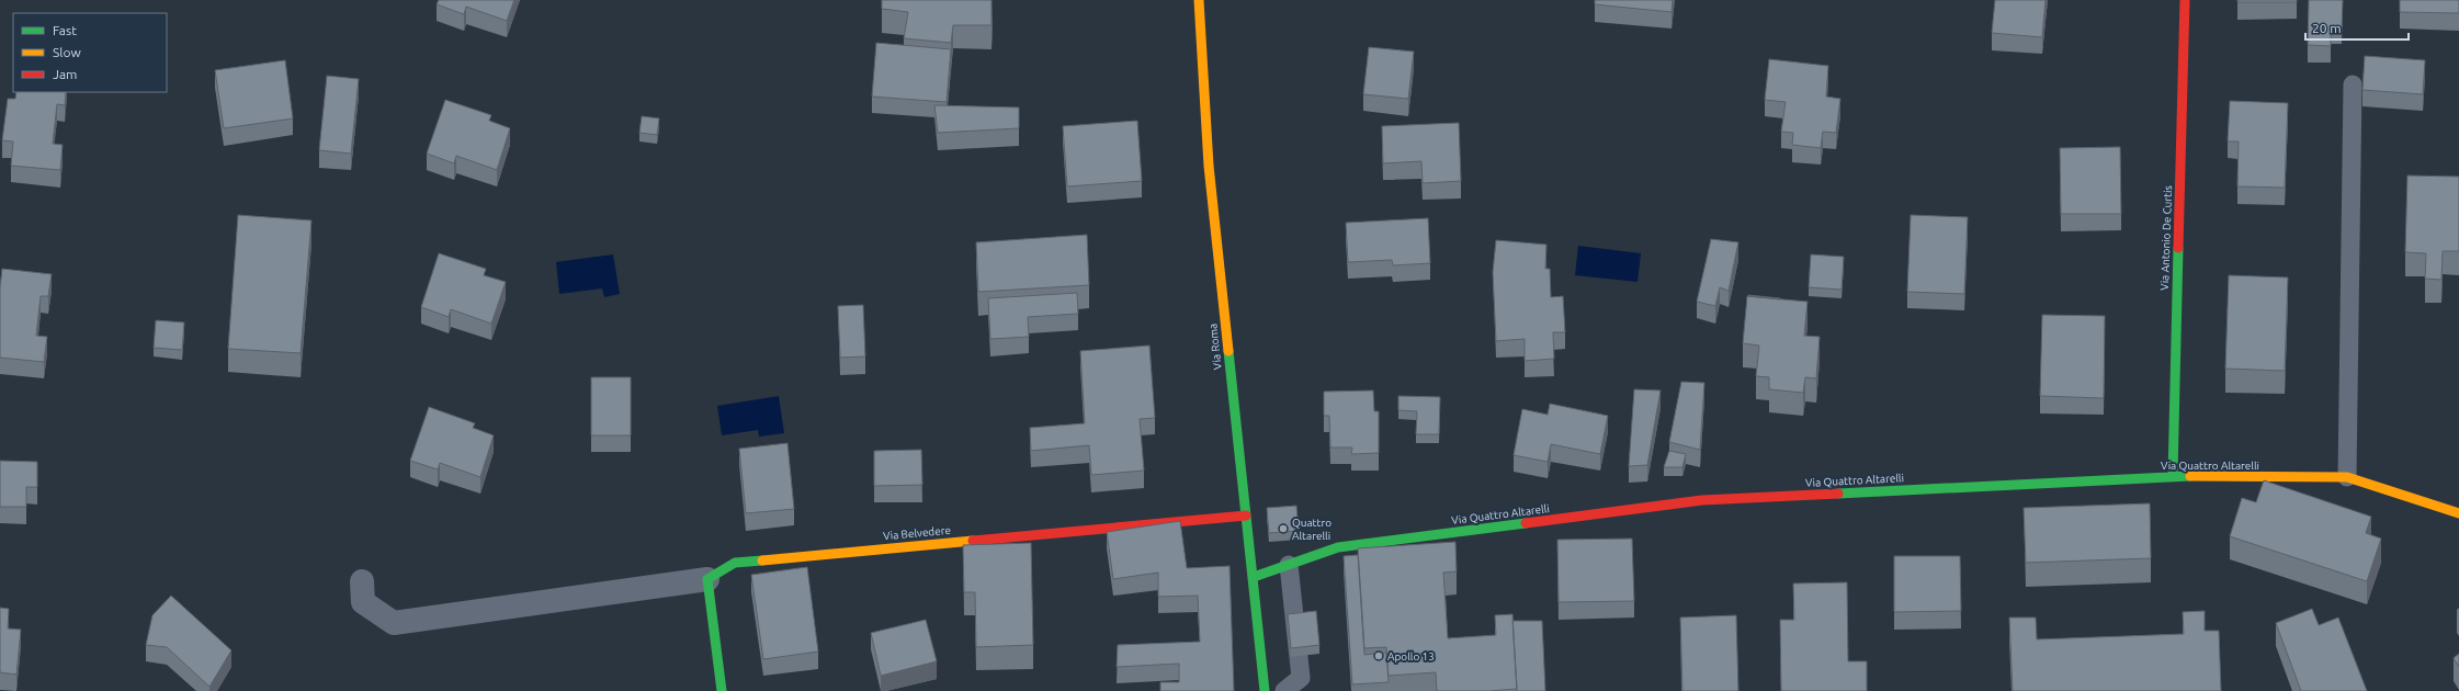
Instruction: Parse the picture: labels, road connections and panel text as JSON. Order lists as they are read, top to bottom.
{
  "streets": {
    "street": [
      "Via Antonio De Curtis",
      "Via Roma",
      "Via Quattro Altarelli",
      "Via Belvedere"
    ]
  },
  "crossings": [
    ["Via Antonio De Curtis", "Via Quattro Altarelli"],
    ["Via Roma", "Via Quattro Altarelli"],
    ["Via Roma", "Via Belvedere"]
  ],
  "places": ["Quattro Altarelli", "Apollo 13"],
  "legend": ["Fast", "Slow", "Jam"],
  "scale_bar": "20 m"
}
